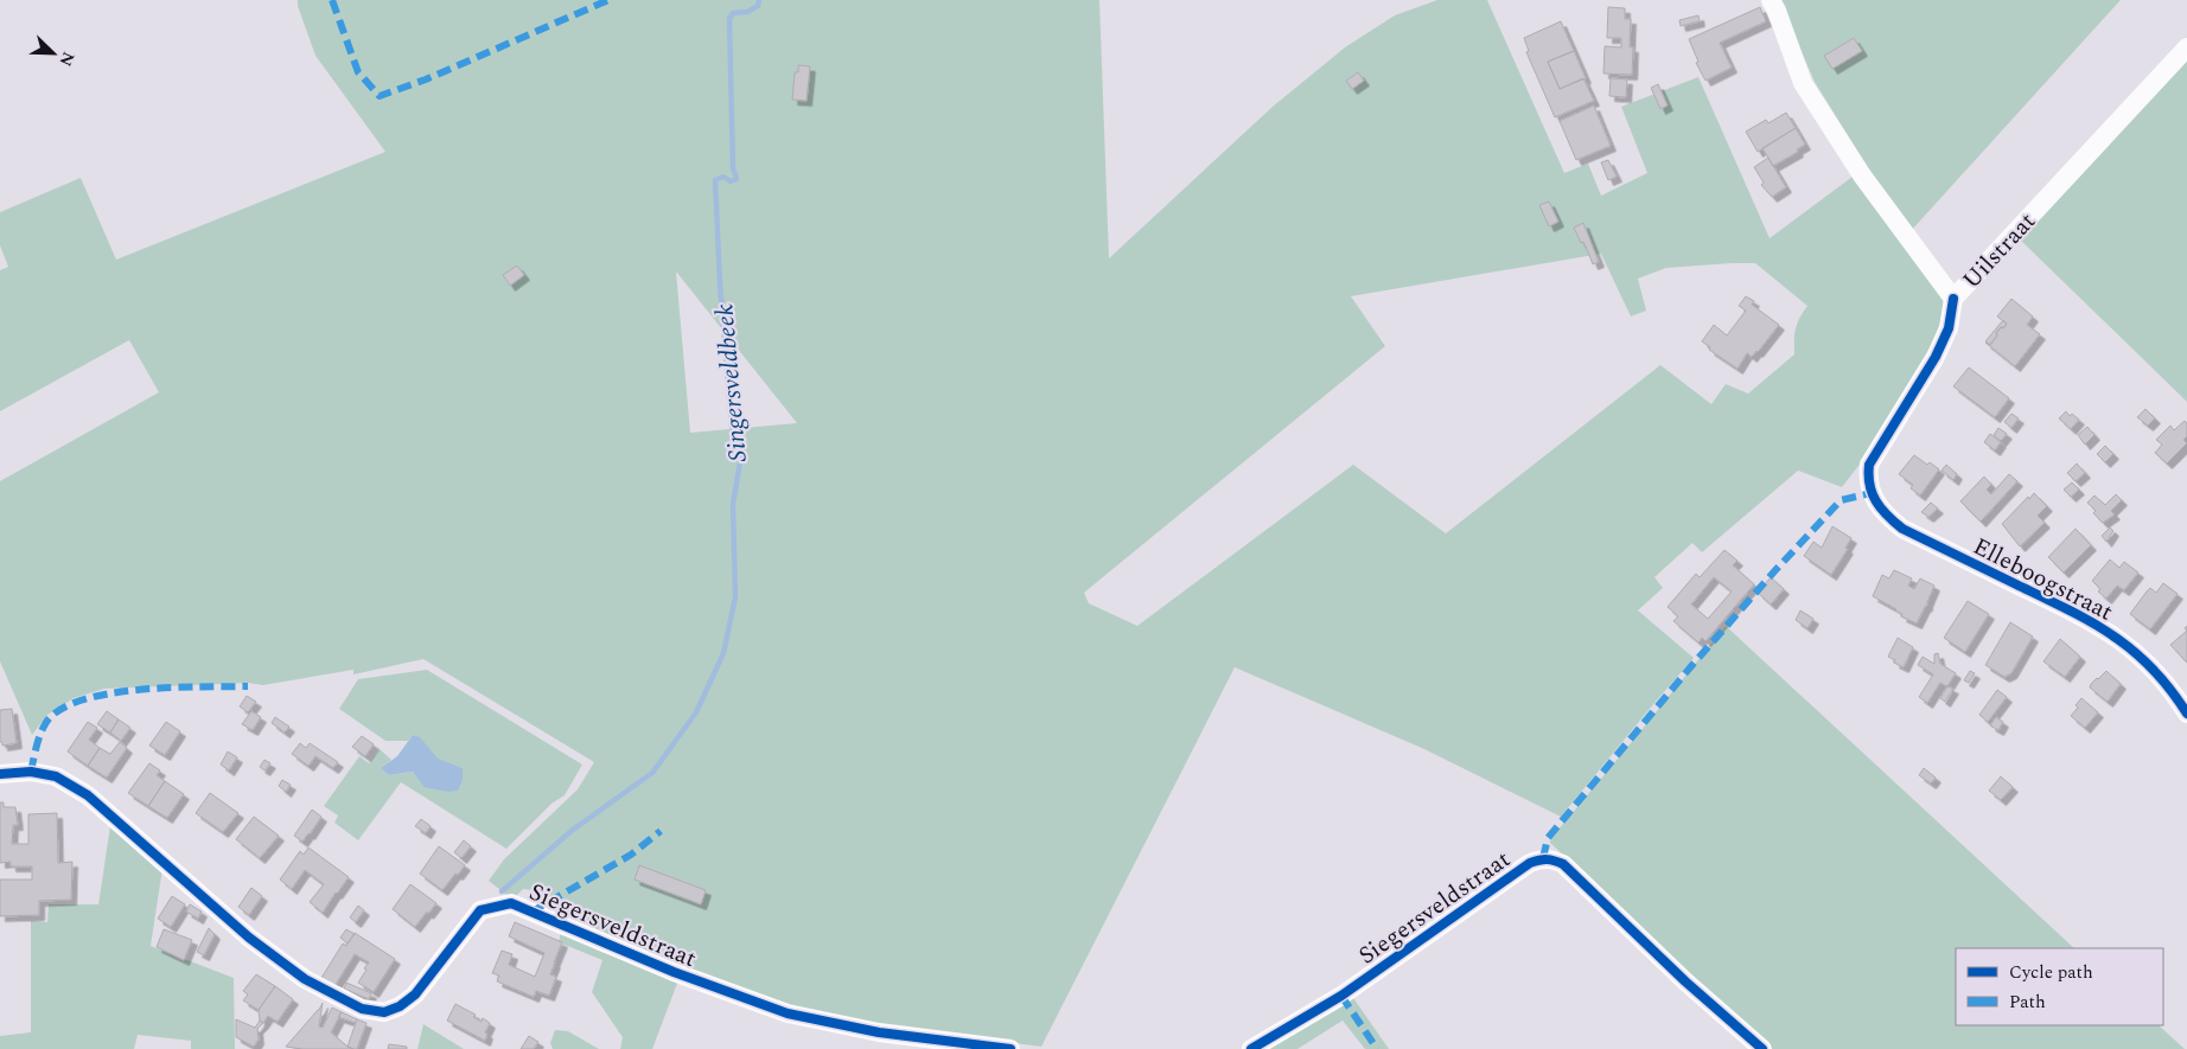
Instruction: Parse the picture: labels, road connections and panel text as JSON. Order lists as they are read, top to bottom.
{
  "streets": {
    "street": ["Uilstraat", "Elleboogstraat", "Siegersveldstraat"]
  },
  "crossings": [
    ["Uilstraat", "Elleboogstraat"]
  ],
  "water": ["Singersveldbeek"],
  "legend": ["Cycle path", "Path"],
  "north": "bottom right"
}
